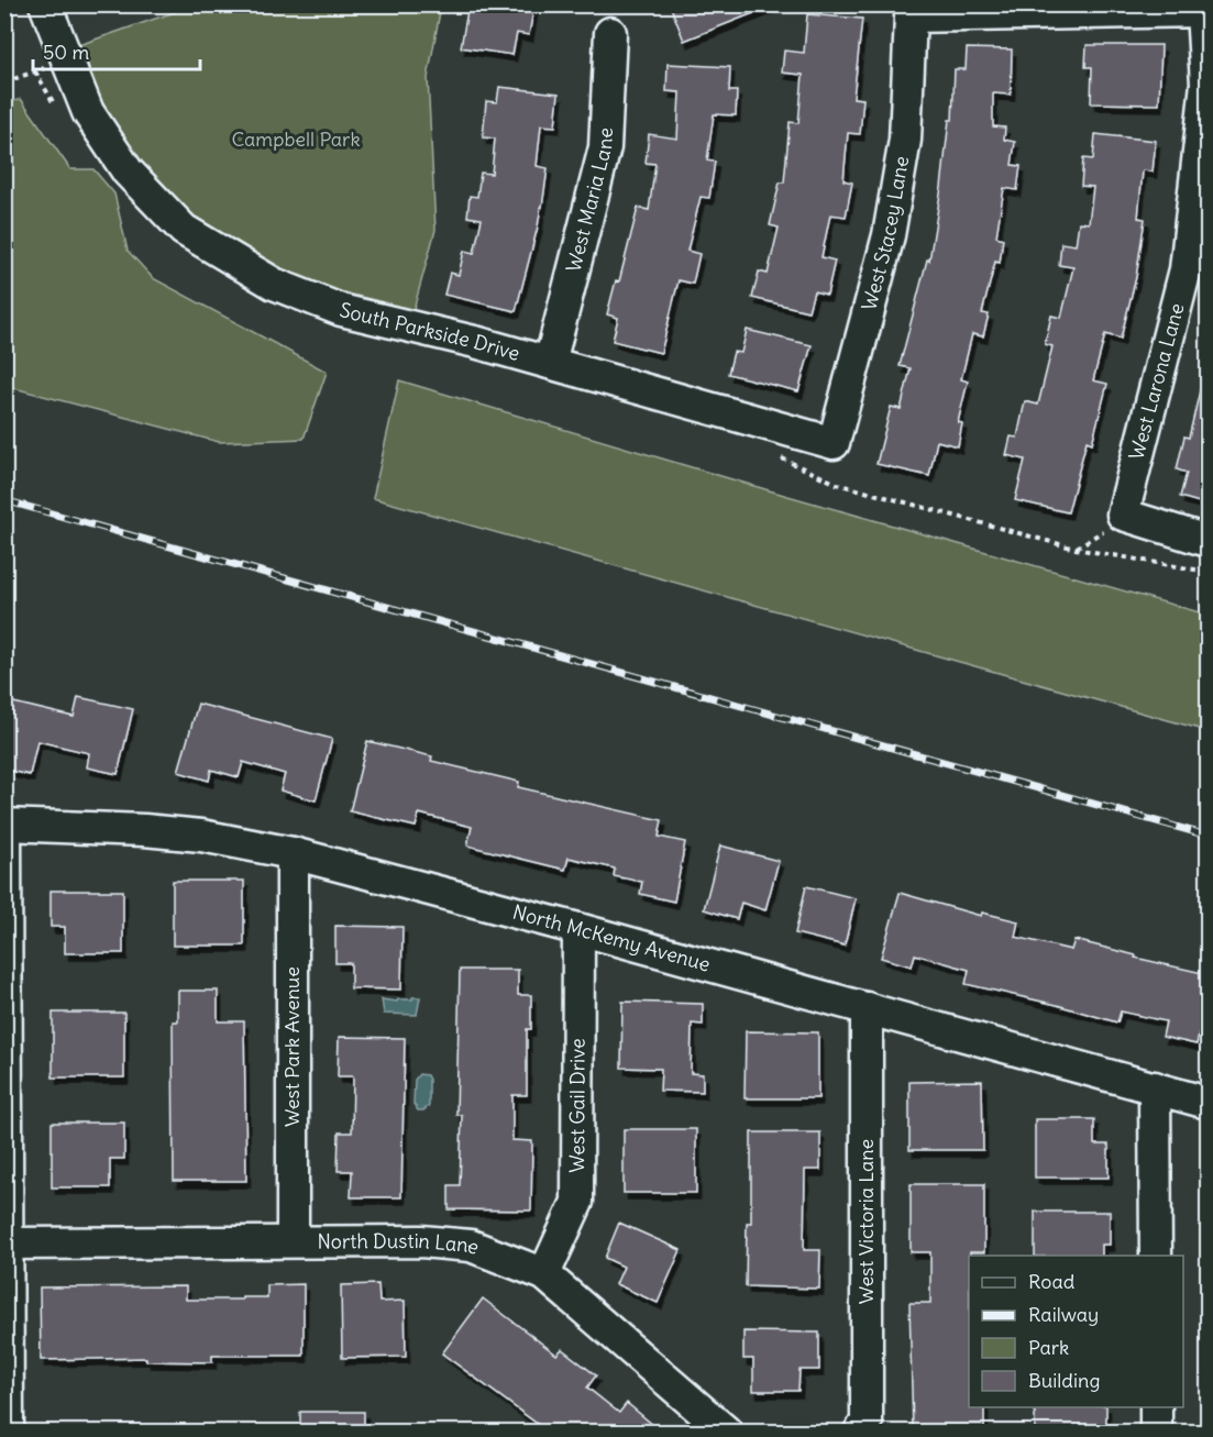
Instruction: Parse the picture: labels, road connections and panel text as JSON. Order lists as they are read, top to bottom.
{
  "streets": {
    "street": [
      "West Maria Lane",
      "West Stacey Lane",
      "South Parkside Drive",
      "West Larona Lane",
      "North McKemy Avenue",
      "West Park Avenue",
      "West Gail Drive",
      "West Victoria Lane",
      "North Dustin Lane"
    ]
  },
  "crossings": [
    ["West Maria Lane", "South Parkside Drive"],
    ["West Stacey Lane", "South Parkside Drive"],
    ["West Stacey Lane", "West Larona Lane"],
    ["North McKemy Avenue", "West Park Avenue"],
    ["North McKemy Avenue", "West Gail Drive"],
    ["North McKemy Avenue", "West Victoria Lane"],
    ["West Park Avenue", "North Dustin Lane"],
    ["West Gail Drive", "North Dustin Lane"]
  ],
  "parks": ["Campbell Park"],
  "legend": [
    "Road",
    "Railway",
    "Park",
    "Building"
  ],
  "scale_bar": "50 m"
}
